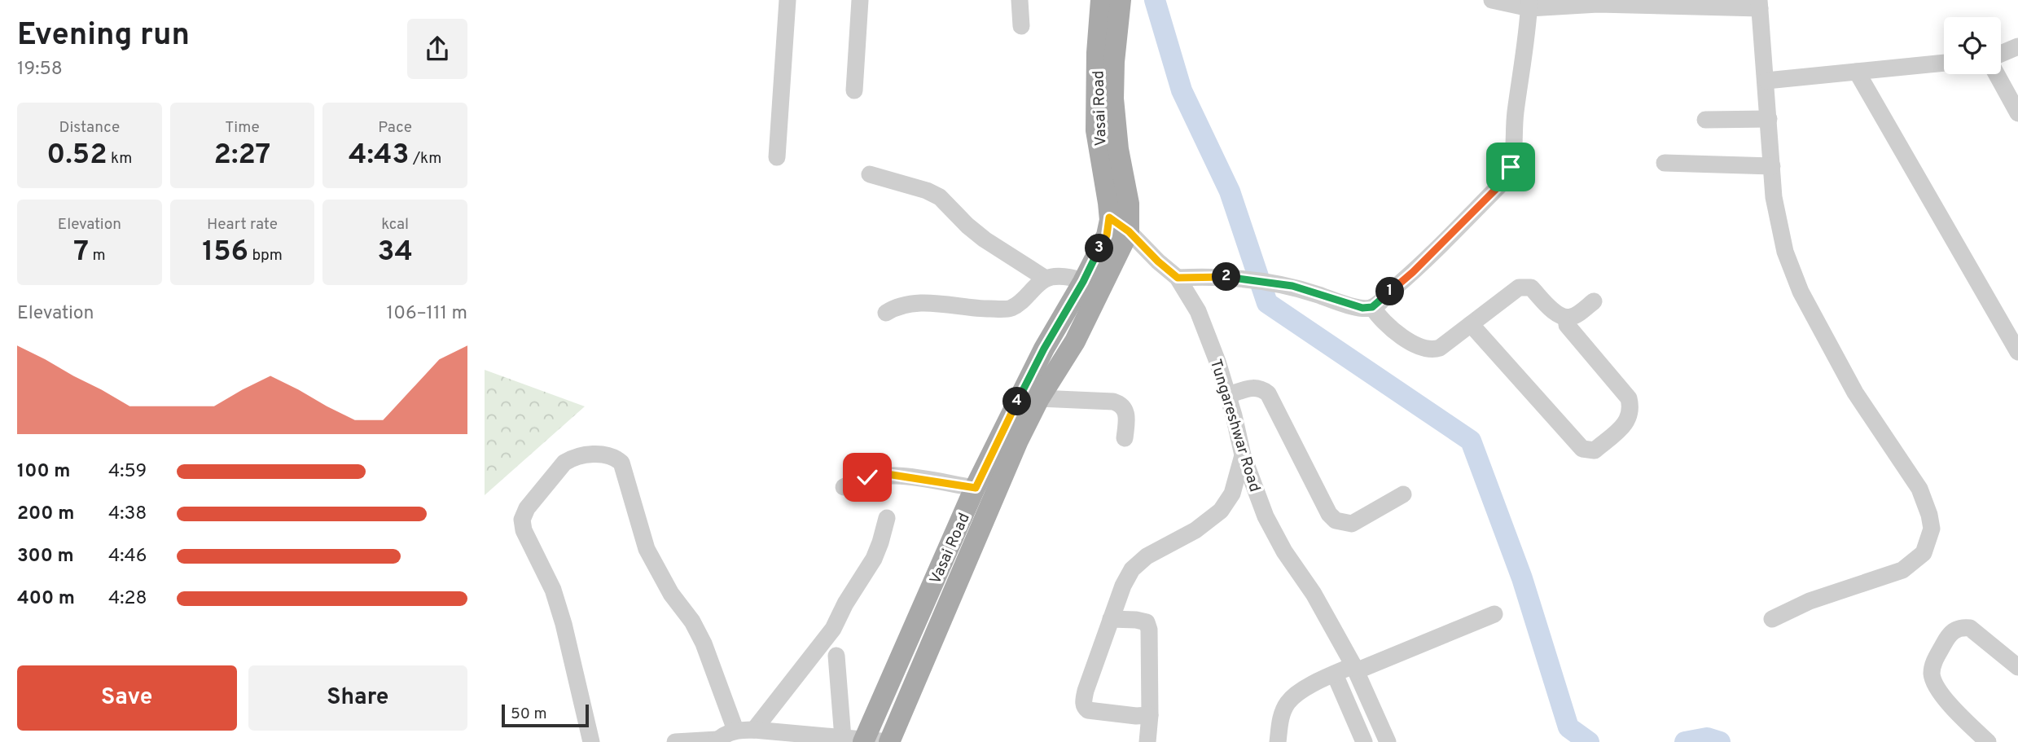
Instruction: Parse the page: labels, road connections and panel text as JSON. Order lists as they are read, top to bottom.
{
  "streets": {
    "main road": ["Vasai Road"],
    "street": ["Tungareshwar Road"]
  },
  "crossings": [
    ["Vasai Road", "Tungareshwar Road"]
  ],
  "scale_bar": "50 m",
  "page": {
    "heading": ["Evening run", "19:58"],
    "stats": [
      ["Distance", "0.52 km"],
      ["Time", "2:27"],
      ["Pace", "4:43 /km"],
      ["Elevation", "7 m"],
      ["Heart rate", "156 bpm"],
      ["kcal", "34"]
    ],
    "pins": [
      "3",
      "2",
      "1",
      "4"
    ],
    "chart": ["Elevation", "106–111 m"],
    "list": [
      {
        "name": "100 m",
        "note": "4:59"
      },
      {
        "name": "200 m",
        "note": "4:38"
      },
      {
        "name": "300 m",
        "note": "4:46"
      },
      {
        "name": "400 m",
        "note": "4:28"
      }
    ],
    "buttons": ["Save", "Share"],
    "scale": "50 m"
  }
}
